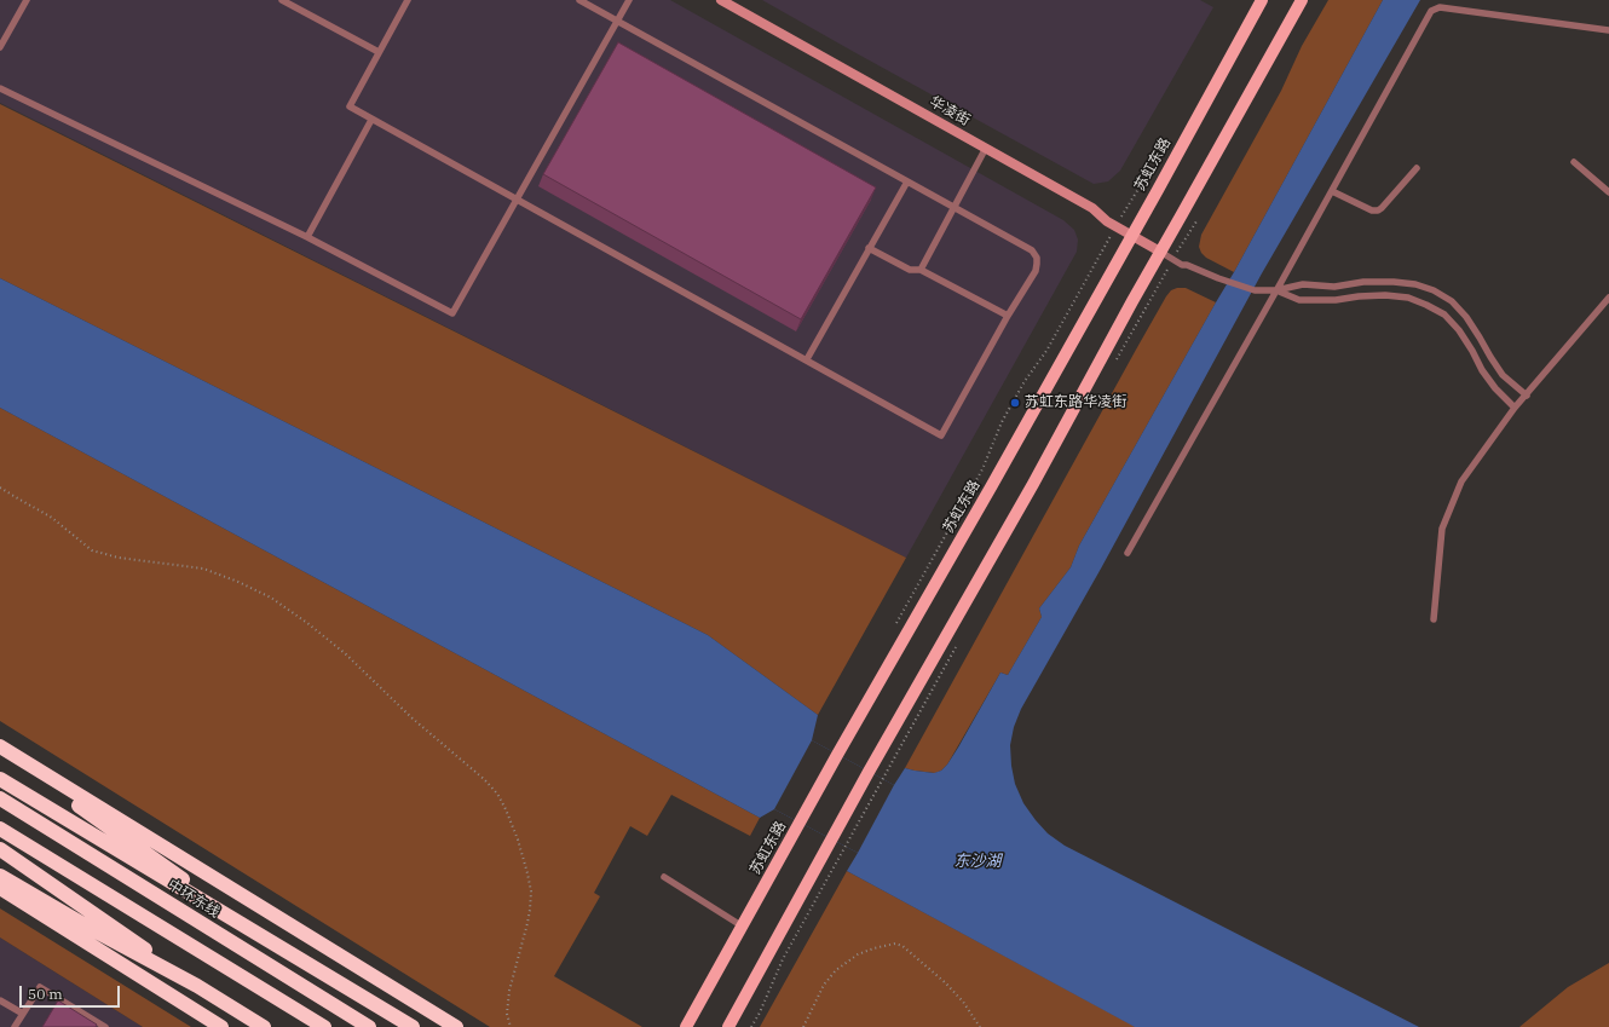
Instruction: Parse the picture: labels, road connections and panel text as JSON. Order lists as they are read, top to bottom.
{
  "streets": {
    "highway": ["中环东线"],
    "main road": ["苏虹东路"],
    "street": ["华凌街"]
  },
  "crossings": [
    ["华凌街", "苏虹东路"]
  ],
  "water": ["东沙湖"],
  "places": ["苏虹东路华凌街"],
  "scale_bar": "50 m"
}
